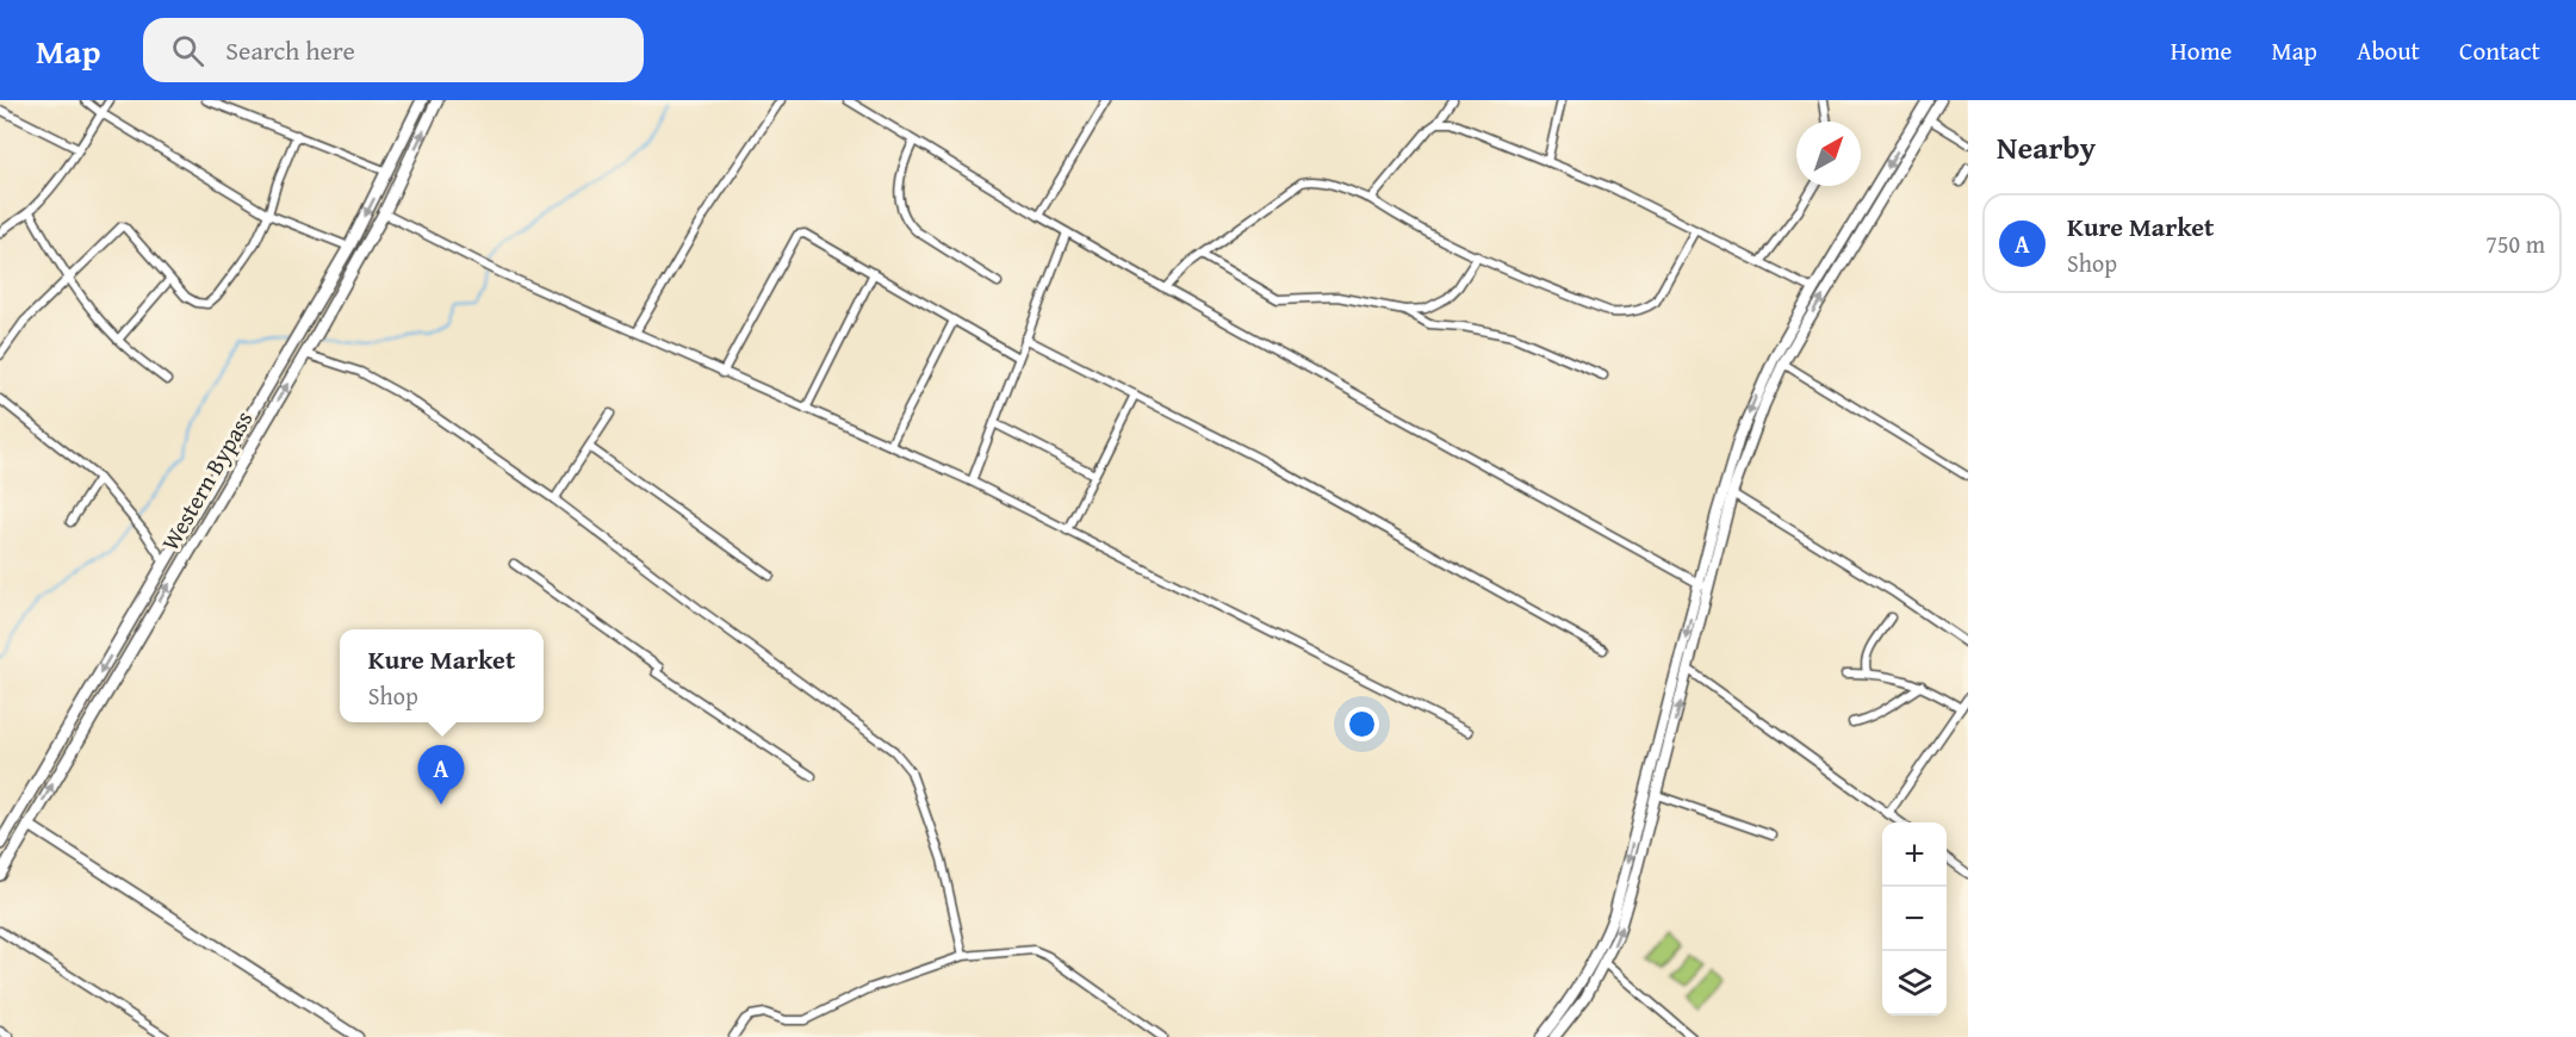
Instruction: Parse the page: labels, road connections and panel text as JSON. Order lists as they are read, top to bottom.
{
  "streets": {
    "main road": ["Western Bypass"]
  },
  "north": "top right",
  "page": {
    "header": "Map",
    "search": "Search here",
    "nav": [
      "Home",
      "Map",
      "About",
      "Contact"
    ],
    "heading": "Nearby",
    "list": [
      {
        "mark": "A",
        "name": "Kure Market",
        "note": "Shop",
        "value": "750 m"
      }
    ],
    "popup": ["Kure Market", "Shop"],
    "pins": "A",
    "map_buttons": ["+", "−"]
  }
}
